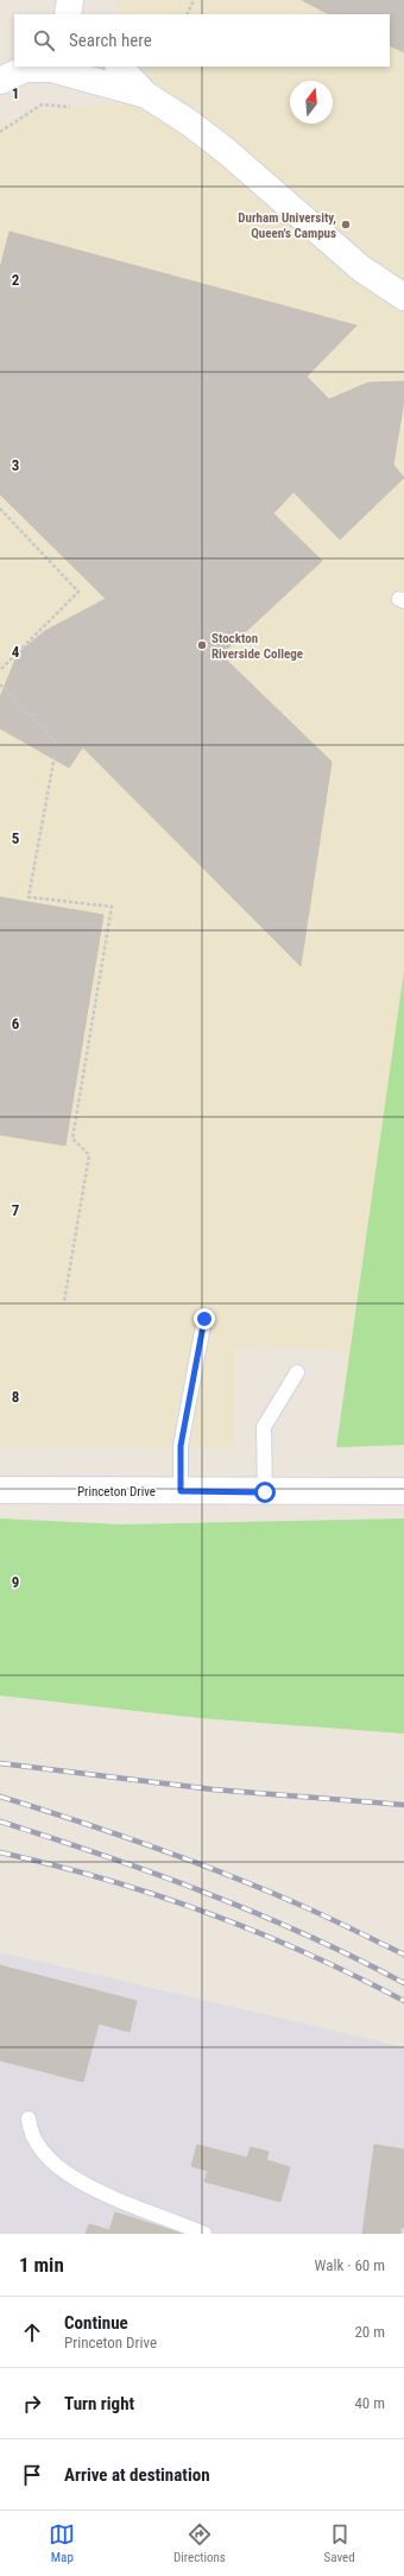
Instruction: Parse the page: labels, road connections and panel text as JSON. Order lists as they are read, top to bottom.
{
  "streets": {
    "street": ["Princeton Drive"]
  },
  "places": ["Durham University, Queen's Campus", "Stockton Riverside College"],
  "north": "top",
  "page": {
    "search": "Search here",
    "heading": ["1 min", "Walk · 60 m"],
    "list": [
      ["Continue", "Princeton Drive", "20 m"],
      ["Turn right", "40 m"],
      "Arrive at destination"
    ],
    "nav": ["Map", "Directions", "Saved"]
  },
  "grid": {
    "rows": [
      "1",
      "2",
      "3",
      "4",
      "5",
      "6",
      "7",
      "8",
      "9"
    ]
  }
}
